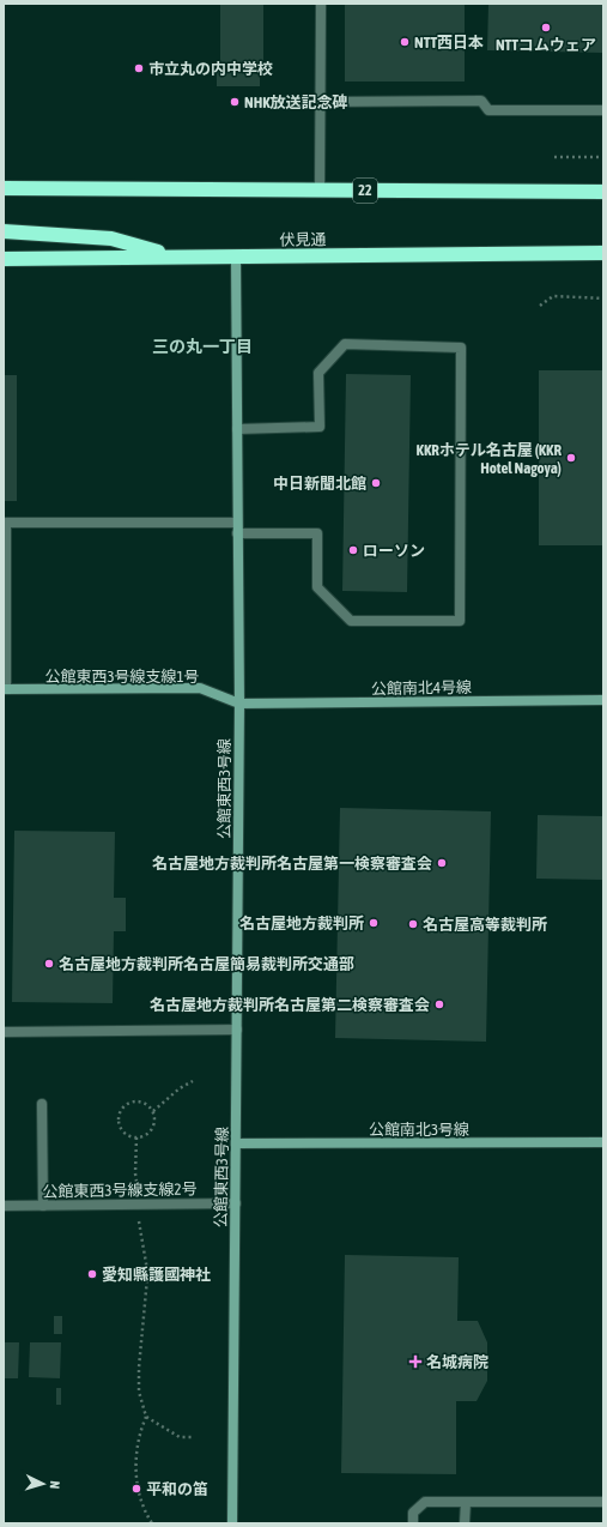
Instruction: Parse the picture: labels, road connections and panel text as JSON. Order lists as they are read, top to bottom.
{
  "streets": {
    "highway": ["22", "伏見通"],
    "street": [
      "公館東西3号線支線1号",
      "公館南北4号線",
      "公館東西3号線",
      "公館南北3号線",
      "公館東西3号線支線2号"
    ]
  },
  "crossings": [
    ["伏見通", "公館東西3号線"],
    ["公館東西3号線支線1号", "公館南北4号線"],
    ["公館東西3号線支線1号", "公館東西3号線"],
    ["公館南北4号線", "公館東西3号線"],
    ["公館東西3号線", "公館南北3号線"],
    ["公館東西3号線", "公館東西3号線支線2号"]
  ],
  "districts": ["三の丸一丁目"],
  "places": {
    "other": [
      "NTTコムウェア",
      "NTT西日本",
      "市立丸の内中学校",
      "NHK放送記念碑",
      "KKRホテル名古屋 (KKR Hotel Nagoya)",
      "中日新聞北館",
      "ローソン",
      "名古屋地方裁判所名古屋第一検察審査会",
      "名古屋地方裁判所",
      "名古屋高等裁判所",
      "名古屋地方裁判所名古屋簡易裁判所交通部",
      "名古屋地方裁判所名古屋第二検察審査会",
      "愛知縣護國神社",
      "平和の笛"
    ],
    "health": ["名城病院"]
  },
  "north": "right"
}
